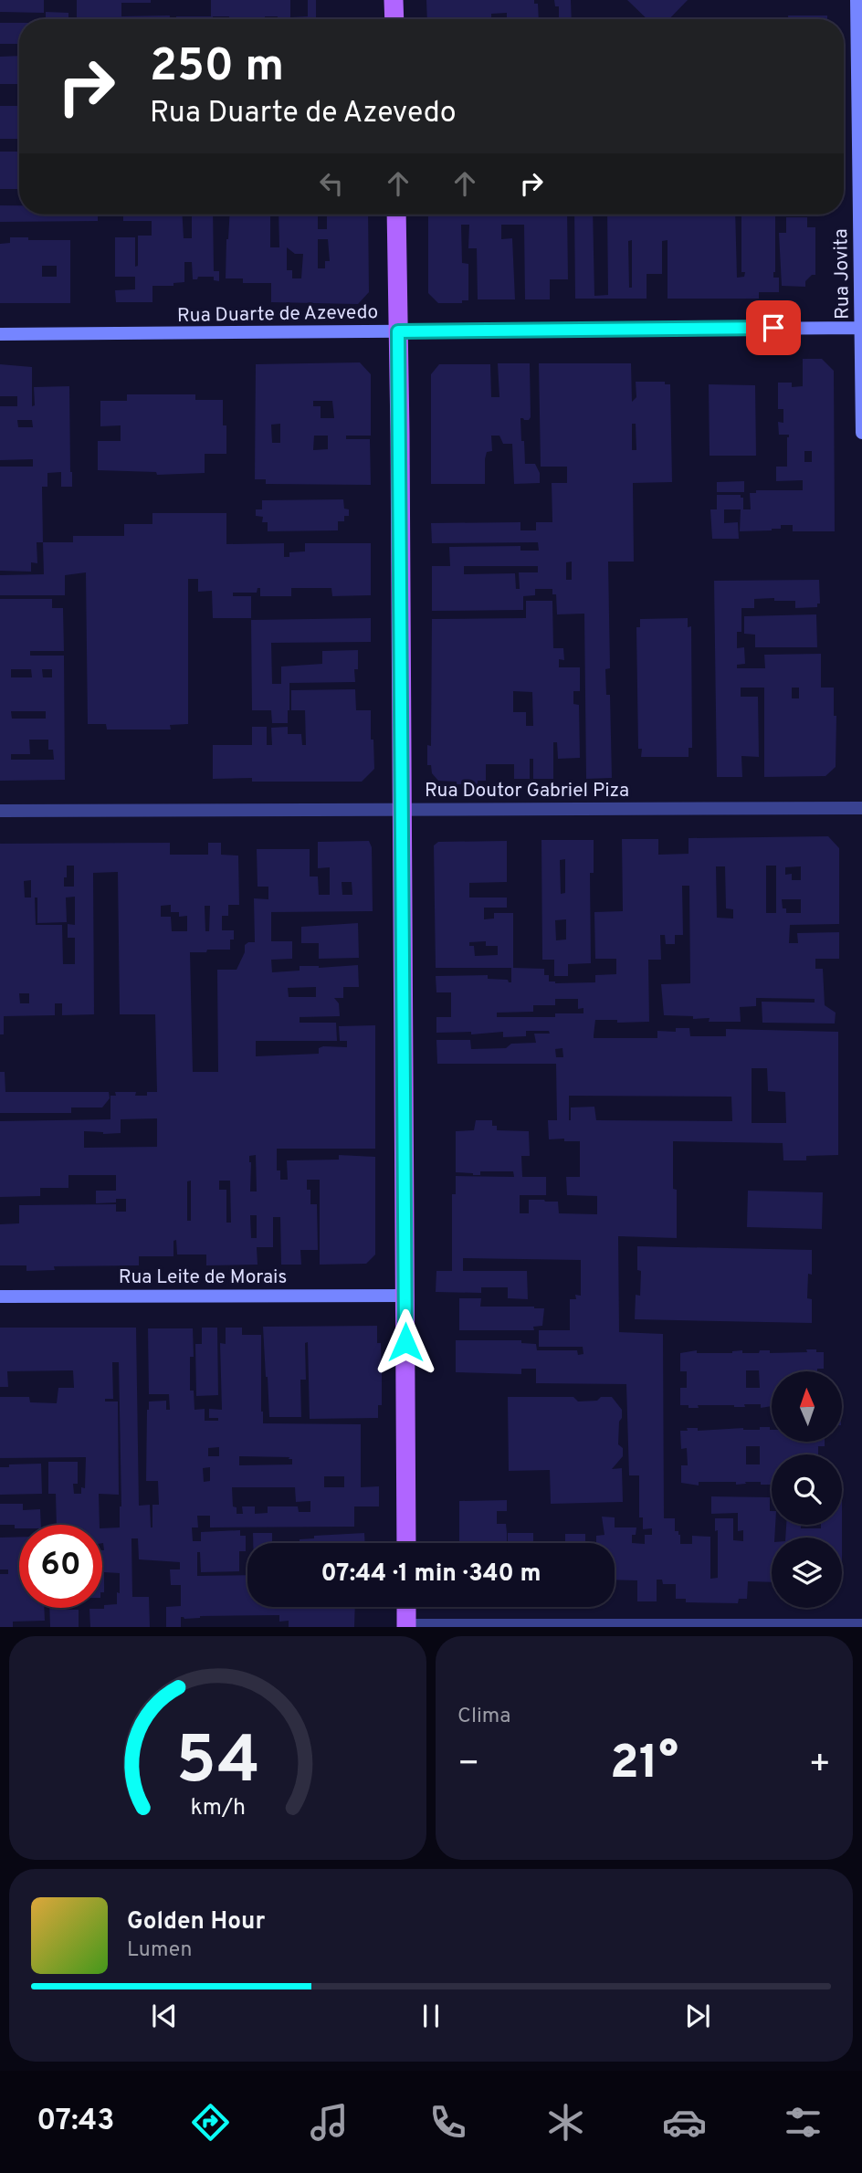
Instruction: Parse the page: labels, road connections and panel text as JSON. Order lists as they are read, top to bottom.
{
  "streets": {
    "main road": ["Rua Jovita", "Rua Duarte de Azevedo", "Rua Leite de Morais"],
    "street": ["Rua Doutor Gabriel Piza"]
  },
  "crossings": [
    ["Rua Jovita", "Rua Duarte de Azevedo"]
  ],
  "north": "top",
  "page": {
    "turn": ["250 m", "Rua Duarte de Azevedo"],
    "limit": "60",
    "trip": "07:44 · 1 min · 340 m",
    "tile": "Clima",
    "heat": ["−", "21°", "+"],
    "song": ["Golden Hour", "Lumen"],
    "tabs": "07:43",
    "gauge": ["54", "km/h"]
  }
}
